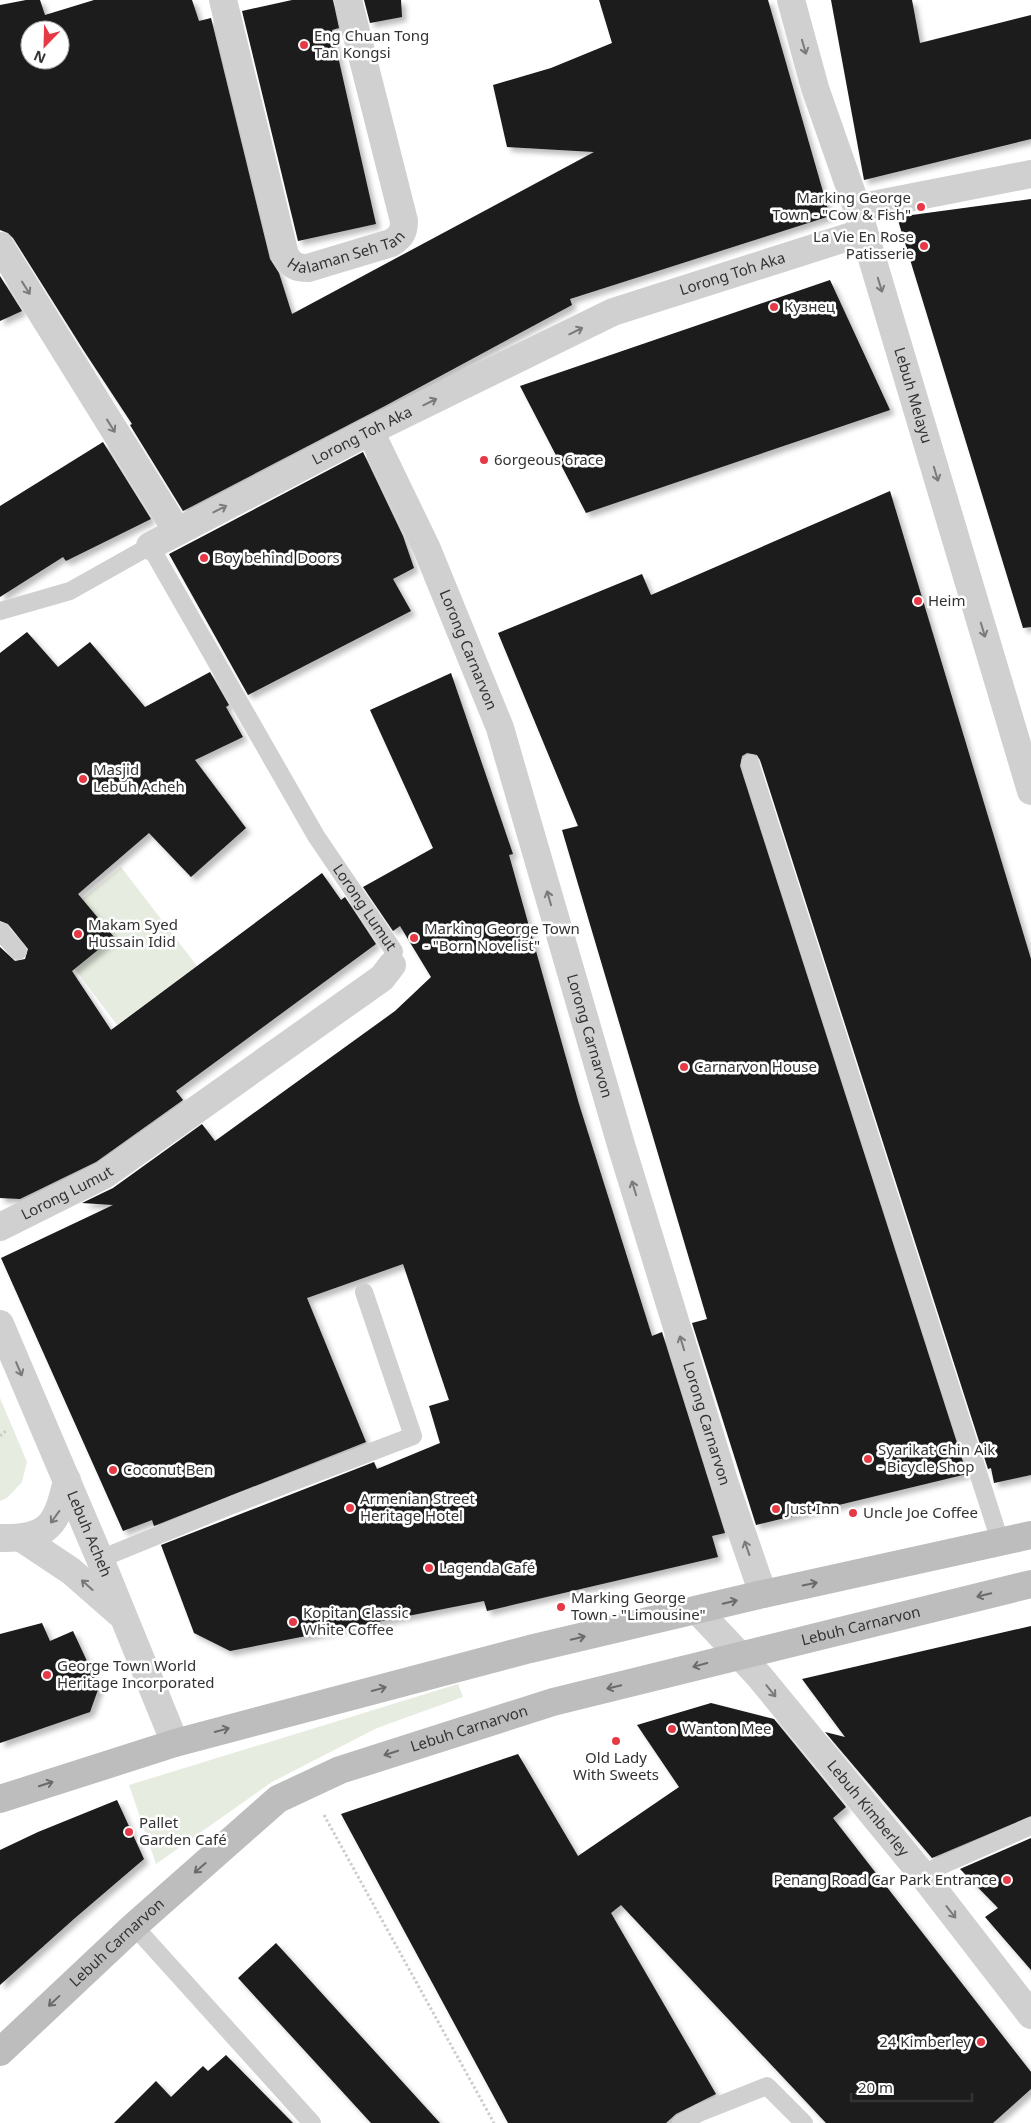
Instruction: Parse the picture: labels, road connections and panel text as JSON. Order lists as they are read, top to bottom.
{
  "streets": {
    "main road": ["Lebuh Carnarvon"],
    "street": [
      "Halaman Seh Tan",
      "Lorong Toh Aka",
      "Lebuh Melayu",
      "Lorong Carnarvon",
      "Lorong Lumut",
      "Lebuh Acheh",
      "Lebuh Kimberley"
    ]
  },
  "crossings": [
    ["Lorong Toh Aka", "Lebuh Melayu"],
    ["Lorong Toh Aka", "Lorong Carnarvon"],
    ["Lebuh Carnarvon", "Lebuh Kimberley"]
  ],
  "one_way": [
    "Lorong Toh Aka",
    "Lebuh Melayu",
    "Lorong Carnarvon",
    "Lebuh Acheh",
    "Lebuh Kimberley"
  ],
  "places": [
    "Eng Chuan Tong Tan Kongsi",
    "Marking George Town - \"Cow & Fish\"",
    "La Vie En Rose Patisserie",
    "Кузнец",
    "6orgeous 6race",
    "Boy behind Doors",
    "Heim",
    "Masjid Lebuh Acheh",
    "Makam Syed Hussain Idid",
    "Marking George Town - \"Born Novelist\"",
    "Carnarvon House",
    "Syarikat Chin Aik - Bicycle Shop",
    "Coconut Ben",
    "Armenian Street Heritage Hotel",
    "Just Inn",
    "Uncle Joe Coffee",
    "Lagenda Café",
    "Marking George Town - \"Limousine\"",
    "Kopitan Classic White Coffee",
    "George Town World Heritage Incorporated",
    "Wanton Mee",
    "Old Lady With Sweets",
    "Pallet Garden Café",
    "Penang Road Car Park Entrance",
    "24 Kimberley"
  ],
  "scale_bar": "20 m",
  "north": "bottom left"
}
